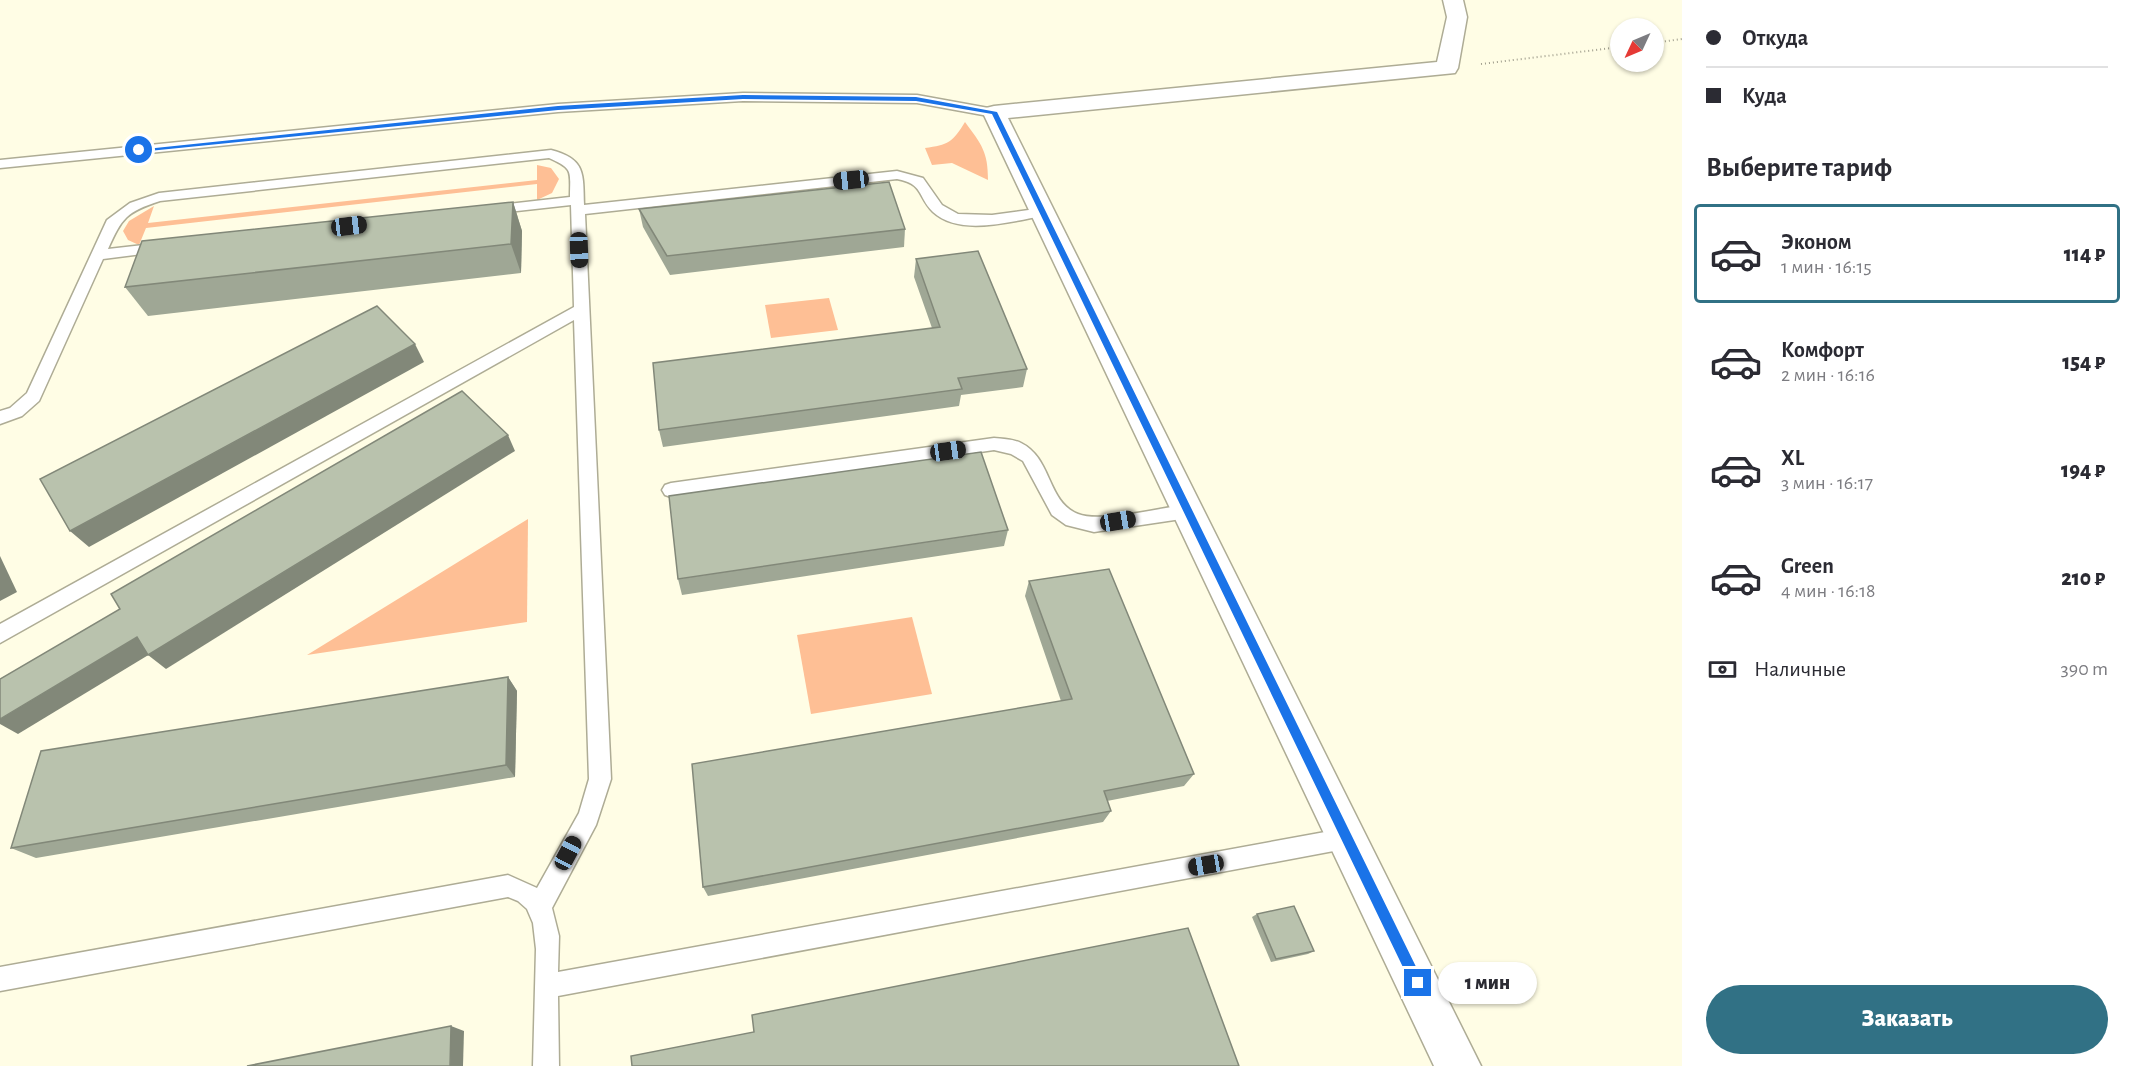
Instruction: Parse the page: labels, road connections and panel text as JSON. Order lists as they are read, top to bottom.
{
  "north": "bottom left",
  "page": {
    "banner": ["Откуда", "Куда"],
    "heading": "Выберите тариф",
    "list": [
      {
        "name": "Эконом",
        "note": "1 мин · 16:15",
        "value": "114 ₽"
      },
      {
        "name": "Комфорт",
        "note": "2 мин · 16:16",
        "value": "154 ₽"
      },
      {
        "name": "XL",
        "note": "3 мин · 16:17",
        "value": "194 ₽"
      },
      {
        "name": "Green",
        "note": "4 мин · 16:18",
        "value": "210 ₽"
      }
    ],
    "pay": ["Наличные", "390 m"],
    "bubble": "1 мин",
    "buttons": "Заказать"
  }
}
